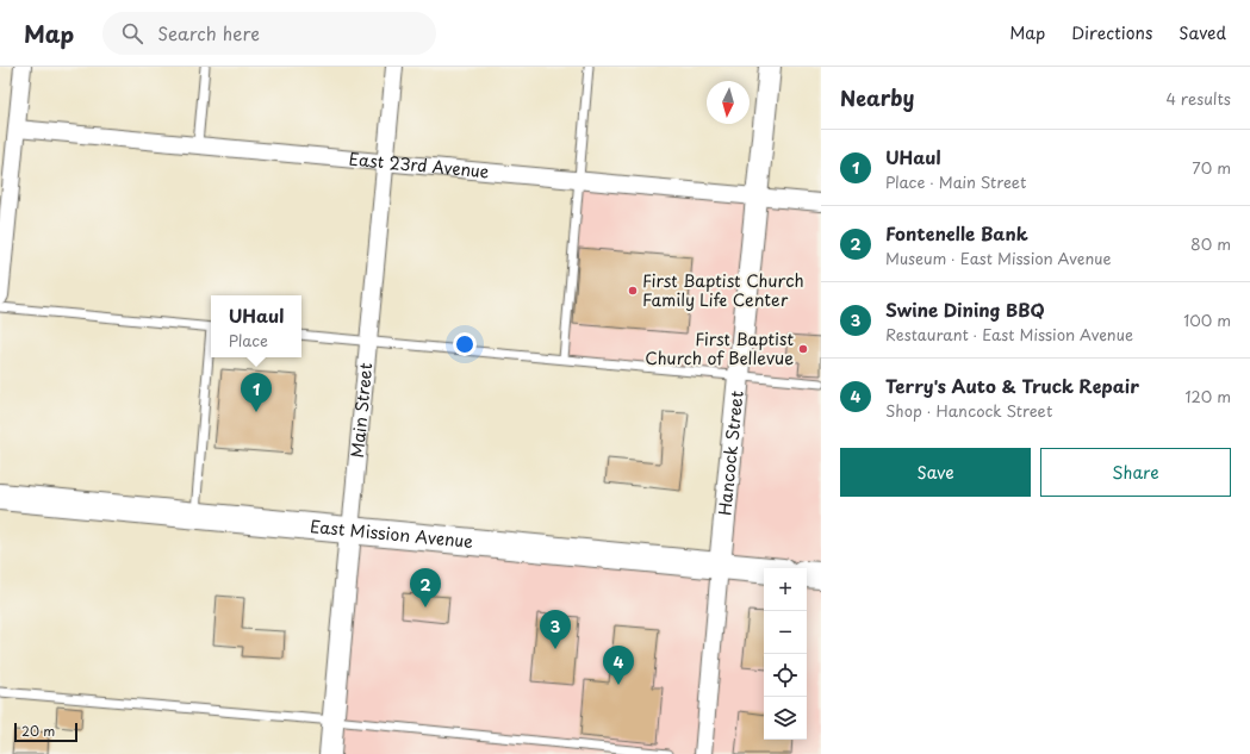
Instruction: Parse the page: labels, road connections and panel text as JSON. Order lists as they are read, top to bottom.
{
  "streets": {
    "main road": ["East Mission Avenue"],
    "street": ["East 23rd Avenue", "Main Street", "Hancock Street"]
  },
  "crossings": [
    ["East 23rd Avenue", "Main Street"],
    ["East 23rd Avenue", "Hancock Street"],
    ["Main Street", "East Mission Avenue"],
    ["Hancock Street", "East Mission Avenue"]
  ],
  "places": ["First Baptist Church Family Life Center", "First Baptist Church of Bellevue"],
  "scale_bar": "20 m",
  "north": "bottom",
  "page": {
    "header": "Map",
    "search": "Search here",
    "nav": ["Map", "Directions", "Saved"],
    "heading": ["Nearby", "4 results"],
    "list": [
      {
        "mark": "1",
        "name": "UHaul",
        "note": "Place · Main Street",
        "value": "70 m"
      },
      {
        "mark": "2",
        "name": "Fontenelle Bank",
        "note": "Museum · East Mission Avenue",
        "value": "80 m"
      },
      {
        "mark": "3",
        "name": "Swine Dining BBQ",
        "note": "Restaurant · East Mission Avenue",
        "value": "100 m"
      },
      {
        "mark": "4",
        "name": "Terry's Auto & Truck Repair",
        "note": "Shop · Hancock Street",
        "value": "120 m"
      }
    ],
    "popup": ["UHaul", "Place"],
    "pins": [
      "1",
      "2",
      "3",
      "4"
    ],
    "buttons": ["Save", "Share"],
    "map_buttons": ["+", "−"],
    "scale": "20 m"
  }
}
